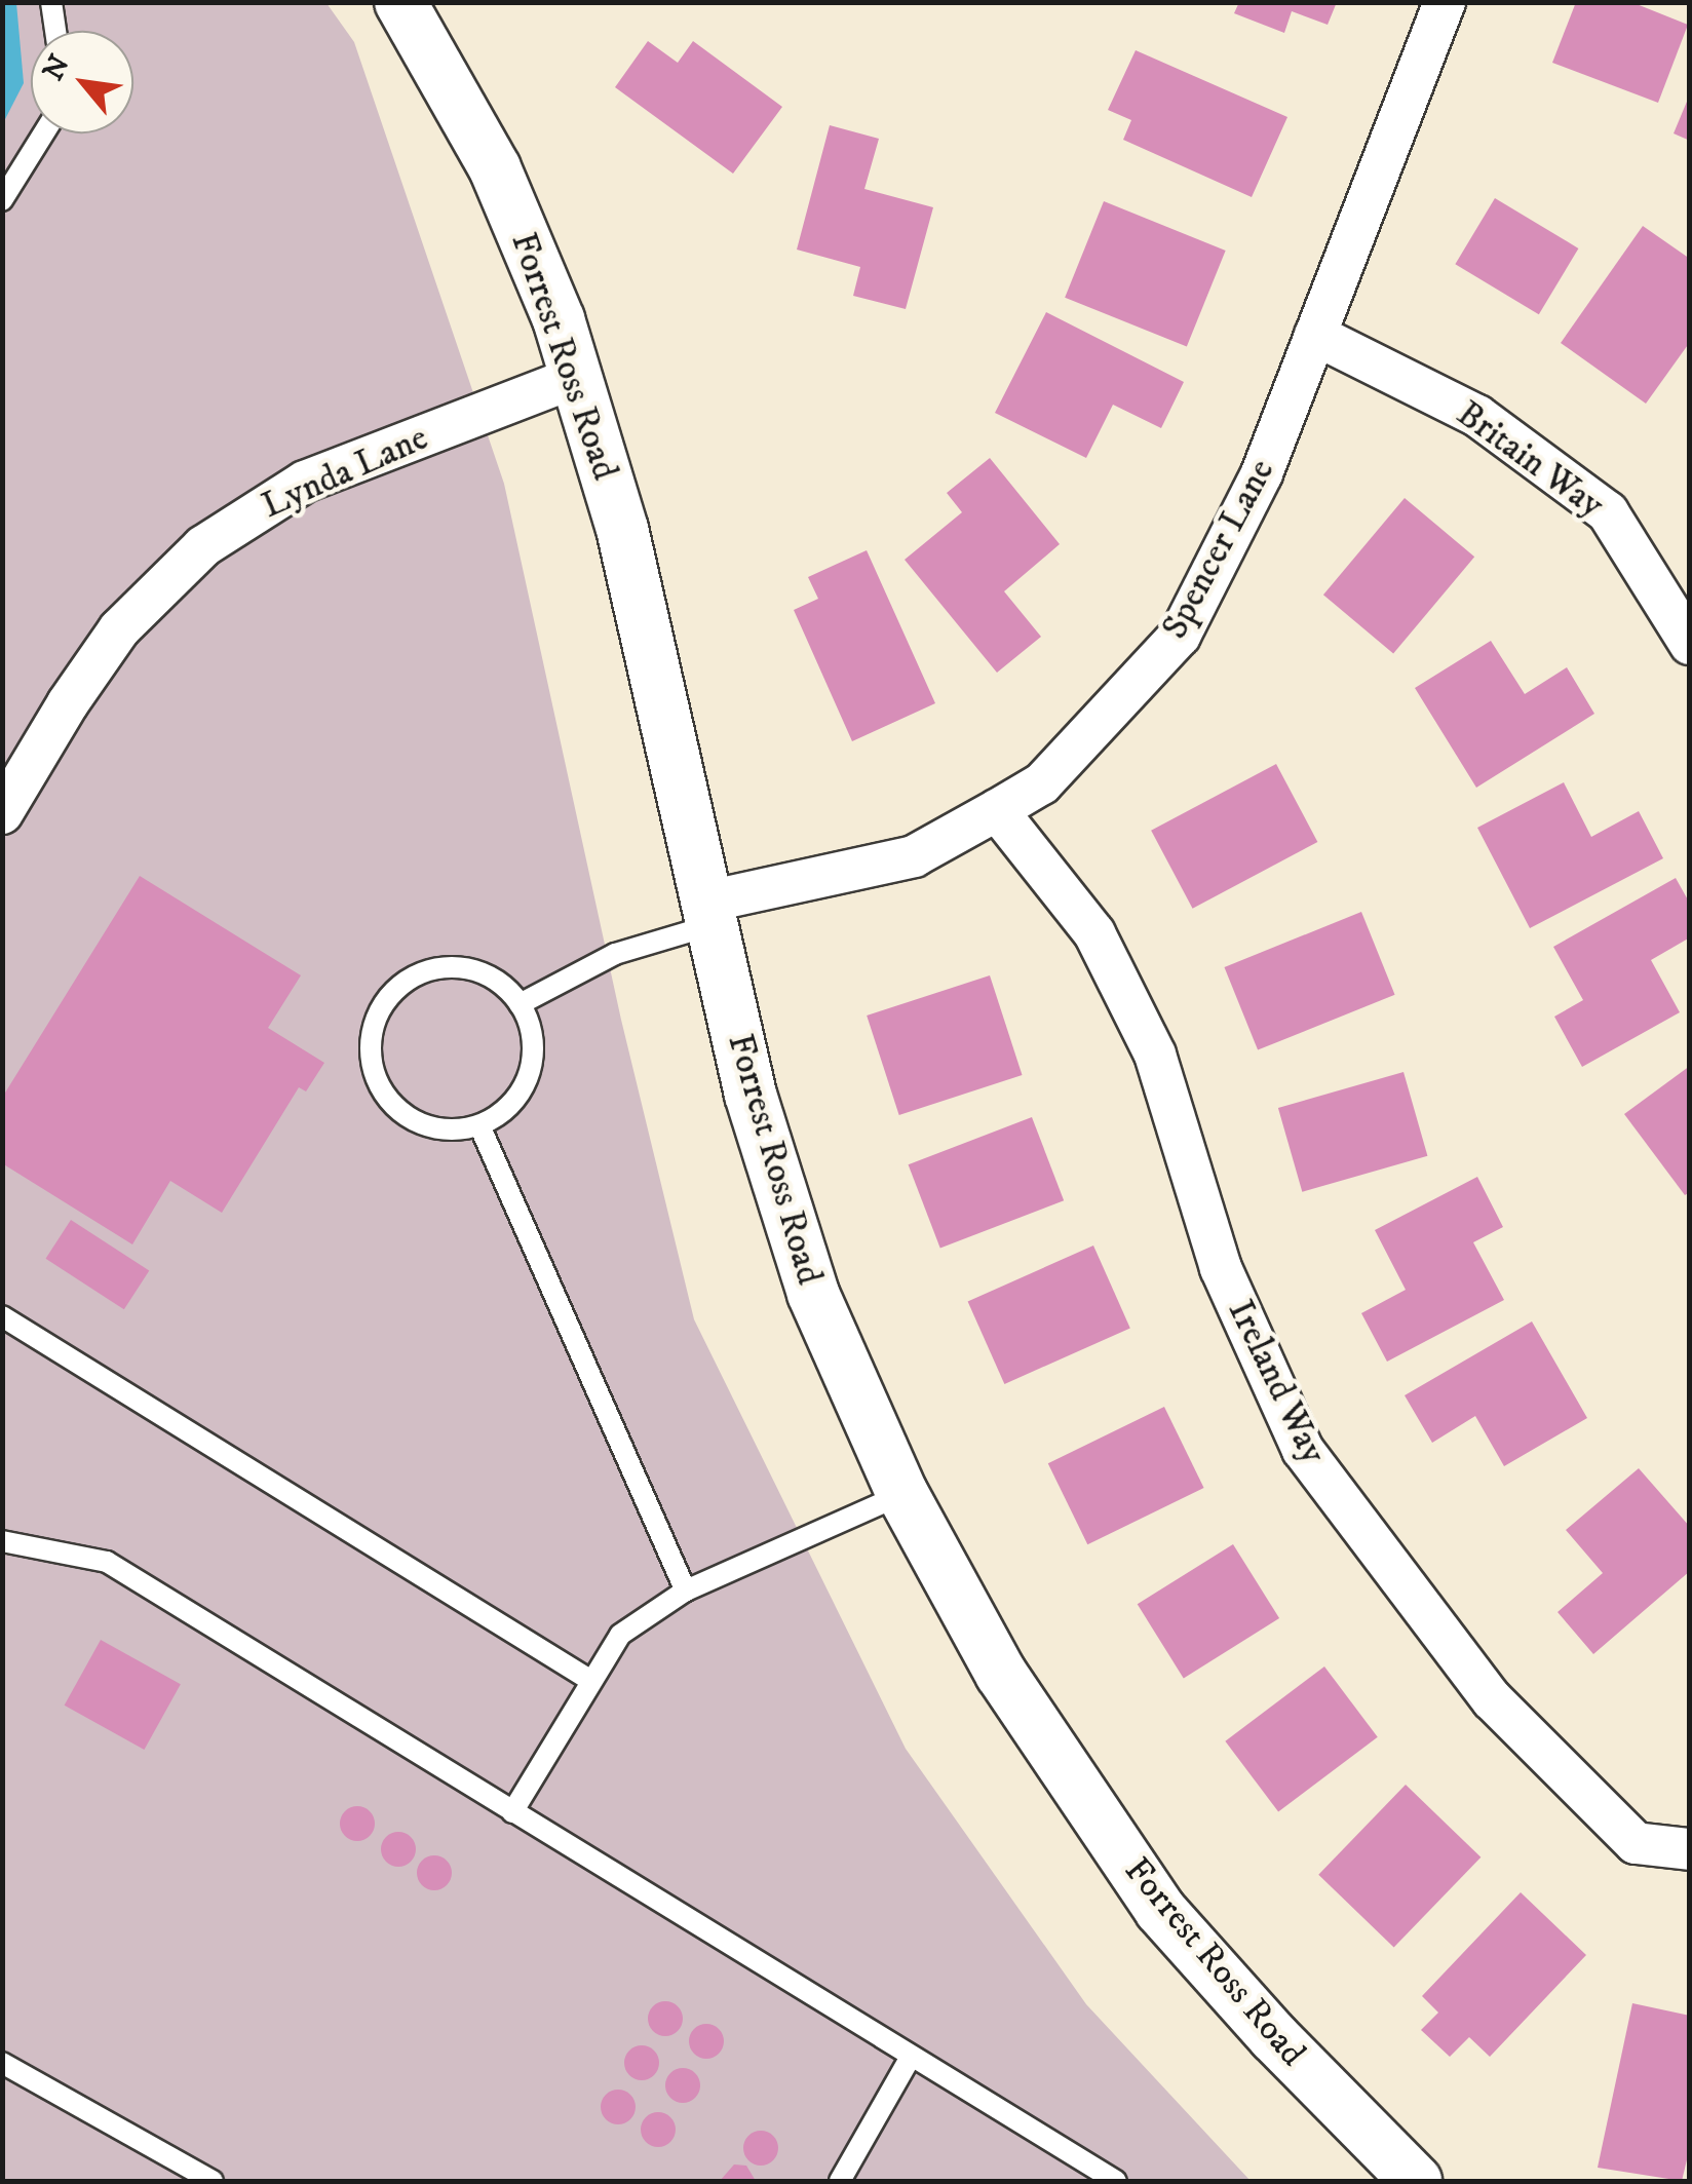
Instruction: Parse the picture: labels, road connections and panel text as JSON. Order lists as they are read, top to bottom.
{
  "streets": {
    "street": [
      "Forrest Ross Road",
      "Britain Way",
      "Lynda Lane",
      "Spencer Lane",
      "Ireland Way"
    ]
  },
  "crossings": [
    ["Forrest Ross Road", "Lynda Lane"],
    ["Forrest Ross Road", "Spencer Lane"],
    ["Britain Way", "Spencer Lane"],
    ["Spencer Lane", "Ireland Way"]
  ],
  "north": "top left"
}
